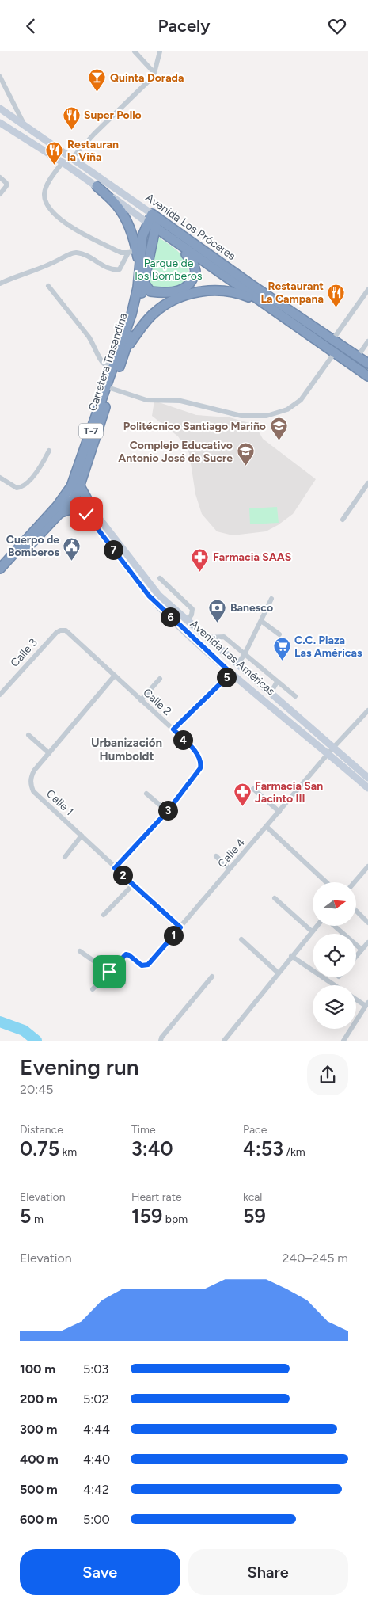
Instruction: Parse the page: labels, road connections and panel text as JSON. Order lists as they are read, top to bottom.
{
  "streets": {
    "highway": ["Avenida Los Próceres", "Carretera Trasandina", "T-7"],
    "street": [
      "Calle 3",
      "Avenida Las Américas",
      "Calle 2",
      "Calle 1",
      "Calle 4"
    ]
  },
  "crossings": [
    ["Avenida Los Próceres", "Carretera Trasandina"],
    ["Carretera Trasandina", "Avenida Las Américas"],
    ["Calle 3", "Calle 2"],
    ["Avenida Las Américas", "Calle 4"],
    ["Calle 2", "Calle 1"],
    ["Calle 1", "Calle 4"]
  ],
  "districts": ["Urbanización Humboldt"],
  "parks": ["Parque de los Bomberos"],
  "places": {
    "bar": ["Quinta Dorada"],
    "restaurant": ["Super Pollo", "Restauran la Viña", "Restaurant La Campana"],
    "school or university": ["Politécnico Santiago Mariño", "Complejo Educativo Antonio José de Sucre"],
    "public building": ["Cuerpo de Bomberos"],
    "pharmacy": ["Farmacia SAAS", "Farmacia San Jacinto III"],
    "bank": ["Banesco"],
    "supermarket": ["C.C. Plaza Las Américas"]
  },
  "north": "right",
  "page": {
    "header": "Pacely",
    "pins": [
      "7",
      "6",
      "5",
      "4",
      "3",
      "2",
      "1"
    ],
    "heading": ["Evening run", "20:45"],
    "stats": [
      ["Distance", "0.75 km"],
      ["Time", "3:40"],
      ["Pace", "4:53 /km"],
      ["Elevation", "5 m"],
      ["Heart rate", "159 bpm"],
      ["kcal", "59"]
    ],
    "chart": ["Elevation", "240–245 m"],
    "list": [
      {
        "name": "100 m",
        "note": "5:03"
      },
      {
        "name": "200 m",
        "note": "5:02"
      },
      {
        "name": "300 m",
        "note": "4:44"
      },
      {
        "name": "400 m",
        "note": "4:40"
      },
      {
        "name": "500 m",
        "note": "4:42"
      },
      {
        "name": "600 m",
        "note": "5:00"
      }
    ],
    "buttons": ["Save", "Share"]
  }
}
